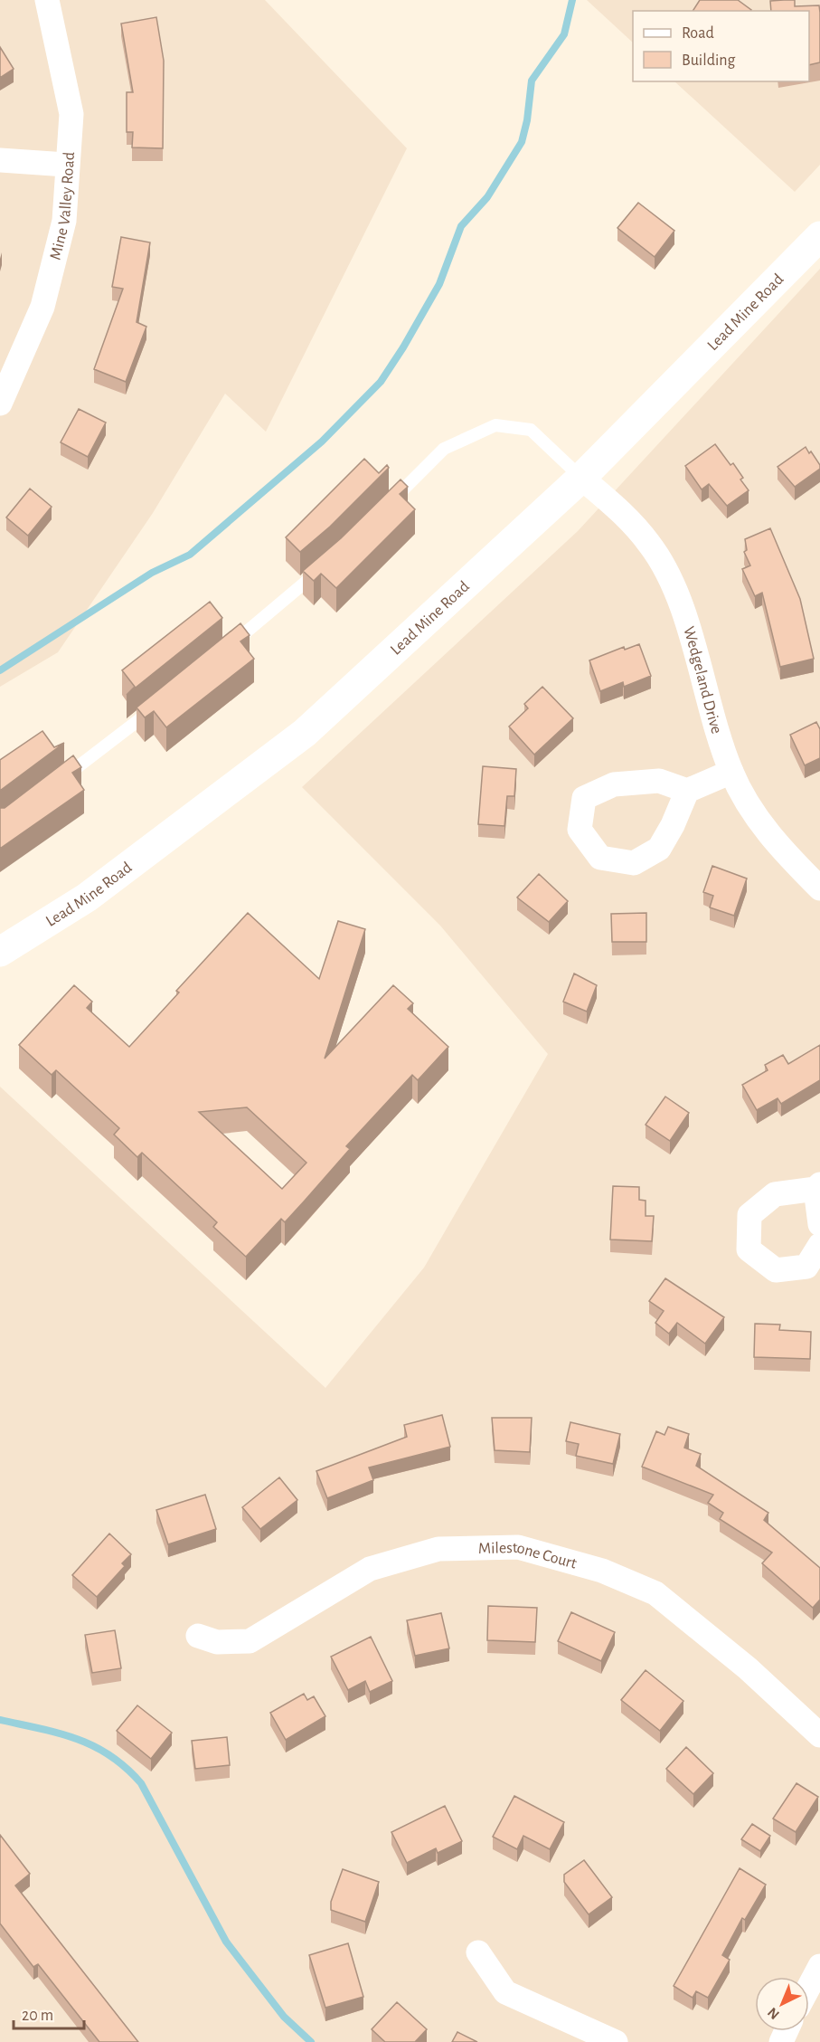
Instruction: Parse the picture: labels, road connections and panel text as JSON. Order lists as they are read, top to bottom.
{
  "streets": {
    "main road": ["Lead Mine Road"],
    "street": ["Mine Valley Road", "Wedgeland Drive", "Milestone Court"]
  },
  "crossings": [
    ["Lead Mine Road", "Wedgeland Drive"]
  ],
  "legend": ["Road", "Building"],
  "scale_bar": "20 m",
  "north": "bottom left"
}
